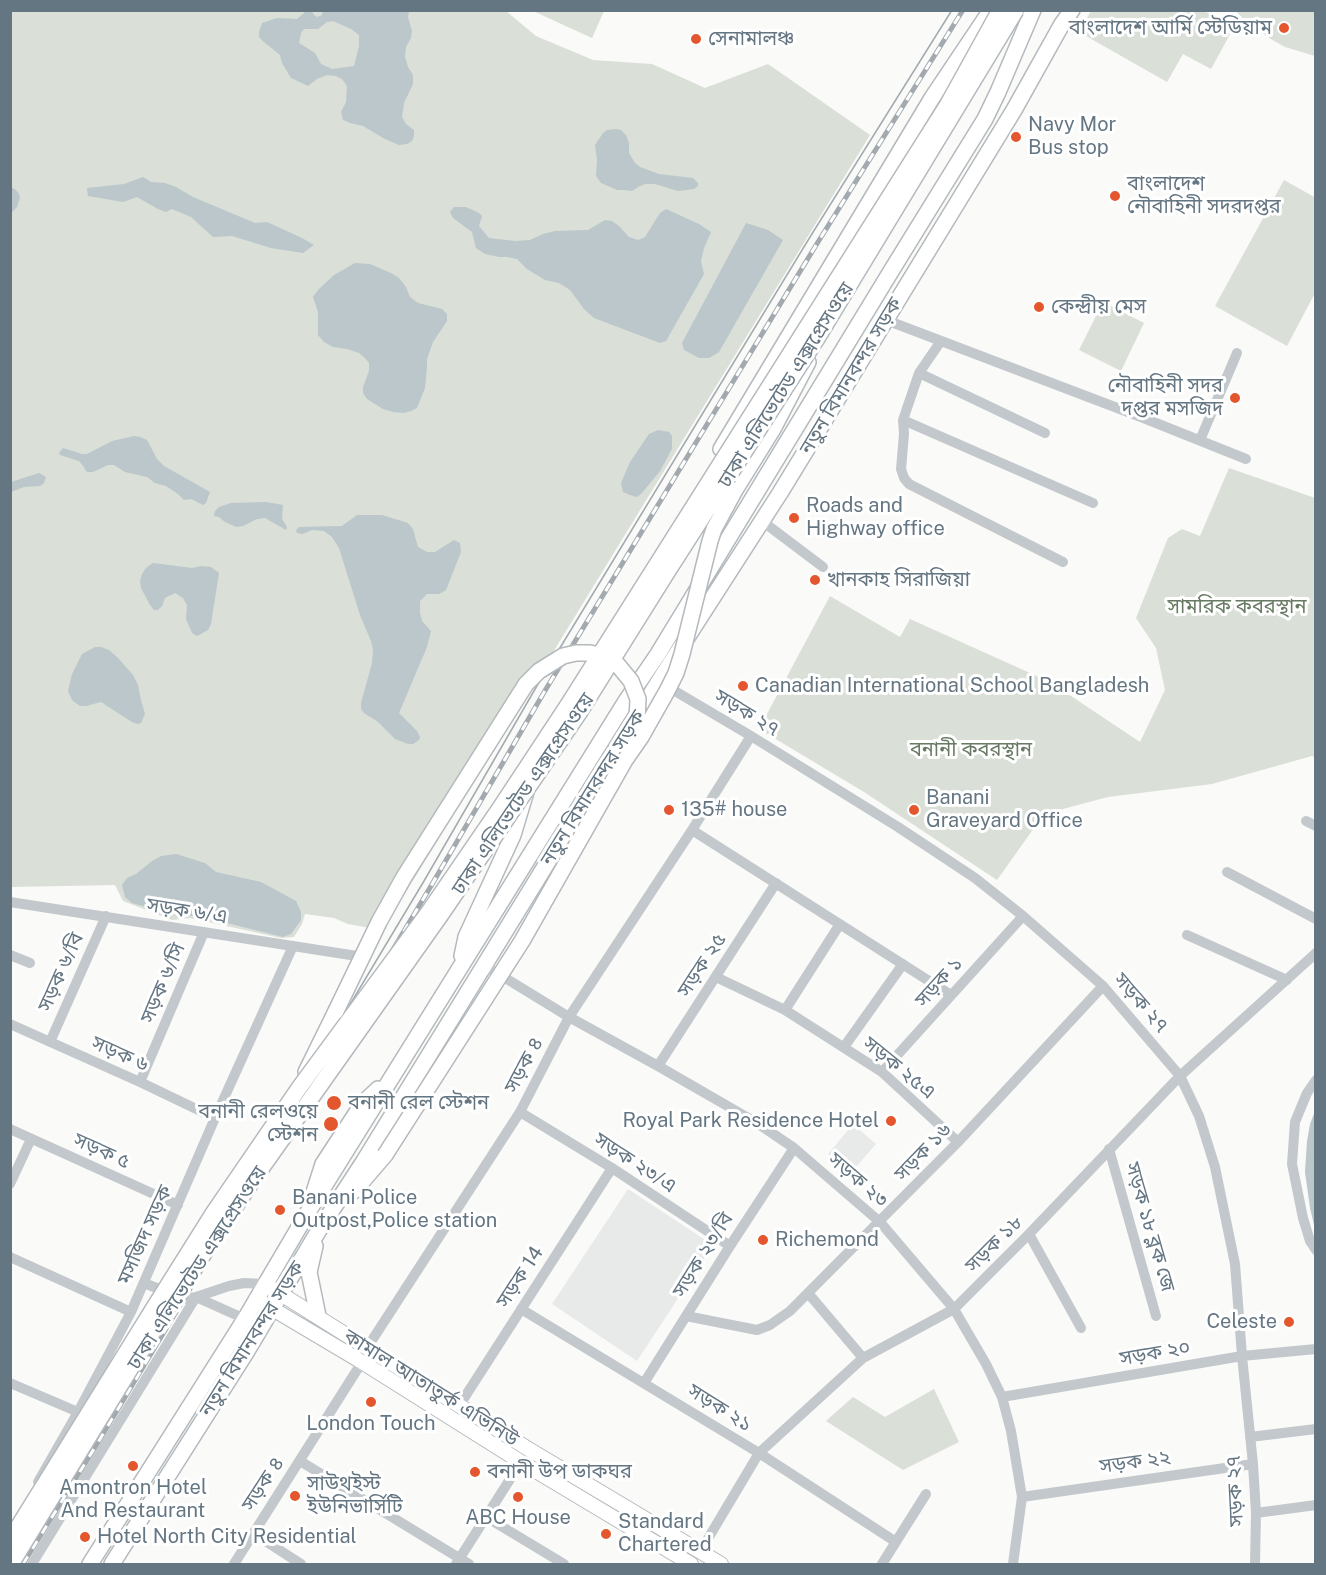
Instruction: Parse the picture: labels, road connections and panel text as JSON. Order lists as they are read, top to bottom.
{
  "streets": {
    "highway": ["নতুন বিমানবন্দর সড়ক", "ঢাকা এলিভেটেড এক্সপ্রেসওয়ে"],
    "main road": ["কামাল আতাতুর্ক এভিনিউ"],
    "street": [
      "সড়ক ২৭",
      "সড়ক ৬/এ",
      "সড়ক ২৫",
      "সড়ক ৬/বি",
      "সড়ক ১",
      "সড়ক ৬/সি",
      "সড়ক ৬",
      "সড়ক ৪",
      "সড়ক ২৫এ",
      "সড়ক ৫",
      "সড়ক ১৬",
      "সড়ক ২৩/এ",
      "সড়ক ২৩",
      "সড়ক ১৮ ব্লক জে",
      "মসজিদ সড়ক",
      "সড়ক ১৮",
      "সড়ক ২৩/বি",
      "সড়ক 14",
      "সড়ক ২০",
      "সড়ক ২১",
      "সড়ক ২২"
    ]
  },
  "crossings": [
    ["নতুন বিমানবন্দর সড়ক", "সড়ক ২৭"],
    ["নতুন বিমানবন্দর সড়ক", "সড়ক ২৩"],
    ["নতুন বিমানবন্দর সড়ক", "কামাল আতাতুর্ক এভিনিউ"],
    ["সড়ক ২৭", "সড়ক ১"],
    ["সড়ক ২৭", "সড়ক ৪"],
    ["সড়ক ২৭", "সড়ক ১৬"],
    ["সড়ক ২৭", "সড়ক ১৮"],
    ["সড়ক ২৭", "সড়ক ২০"],
    ["সড়ক ২৭", "সড়ক ২২"],
    ["সড়ক ৬/এ", "সড়ক ৬/বি"],
    ["সড়ক ৬/এ", "সড়ক ৬/সি"],
    ["সড়ক ৬/এ", "মসজিদ সড়ক"],
    ["সড়ক ২৫", "সড়ক ২৫এ"],
    ["সড়ক ২৫", "সড়ক ২৩"],
    ["সড়ক ৬/বি", "সড়ক ৬"],
    ["সড়ক ১", "সড়ক ২৫এ"],
    ["সড়ক ৬/সি", "সড়ক ৬"],
    ["সড়ক ৬", "মসজিদ সড়ক"],
    ["সড়ক ৪", "সড়ক ২৩/এ"],
    ["সড়ক ৪", "সড়ক ২৩"],
    ["সড়ক ৪", "কামাল আতাতুর্ক এভিনিউ"],
    ["সড়ক ২৫এ", "সড়ক ১৬"],
    ["সড়ক ৫", "মসজিদ সড়ক"],
    ["সড়ক ১৬", "সড়ক ২৩"],
    ["সড়ক ১৬", "সড়ক ২৩/বি"],
    ["সড়ক ২৩/এ", "সড়ক ২৩/বি"],
    ["সড়ক ২৩/এ", "সড়ক 14"],
    ["সড়ক ২৩", "সড়ক ১৮"],
    ["সড়ক ২৩", "সড়ক ২৩/বি"],
    ["সড়ক ২৩", "সড়ক ২০"],
    ["সড়ক ২৩", "সড়ক ২২"],
    ["সড়ক ১৮ ব্লক জে", "সড়ক ১৮"],
    ["সড়ক ১৮", "কামাল আতাতুর্ক এভিনিউ"],
    ["সড়ক ১৮", "সড়ক ২১"],
    ["সড়ক ২৩/বি", "সড়ক ২১"],
    ["সড়ক 14", "কামাল আতাতুর্ক এভিনিউ"],
    ["সড়ক 14", "সড়ক ২১"]
  ],
  "parks": ["সামরিক কবরস্থান", "বনানী কবরস্থান"],
  "places": [
    "বাংলাদেশ আর্মি স্টেডিয়াম",
    "সেনামালঞ্চ",
    "Navy Mor Bus stop",
    "বাংলাদেশ নৌবাহিনী সদরদপ্তর",
    "কেন্দ্রীয় মেস",
    "নৌবাহিনী সদর দপ্তর মসজিদ",
    "Roads and Highway office",
    "খানকাহ সিরাজিয়া",
    "Canadian International School Bangladesh",
    "135# house",
    "Banani Graveyard Office",
    "বনানী রেল স্টেশন",
    "Royal Park Residence Hotel",
    "বনানী রেলওয়ে স্টেশন",
    "Banani Police Outpost,Police station",
    "Richemond",
    "Celeste",
    "London Touch",
    "Amontron Hotel And Restaurant",
    "বনানী উপ ডাকঘর",
    "সাউথইস্ট ইউনিভার্সিটি",
    "ABC House",
    "Standard Chartered",
    "Hotel North City Residential"
  ]
}
